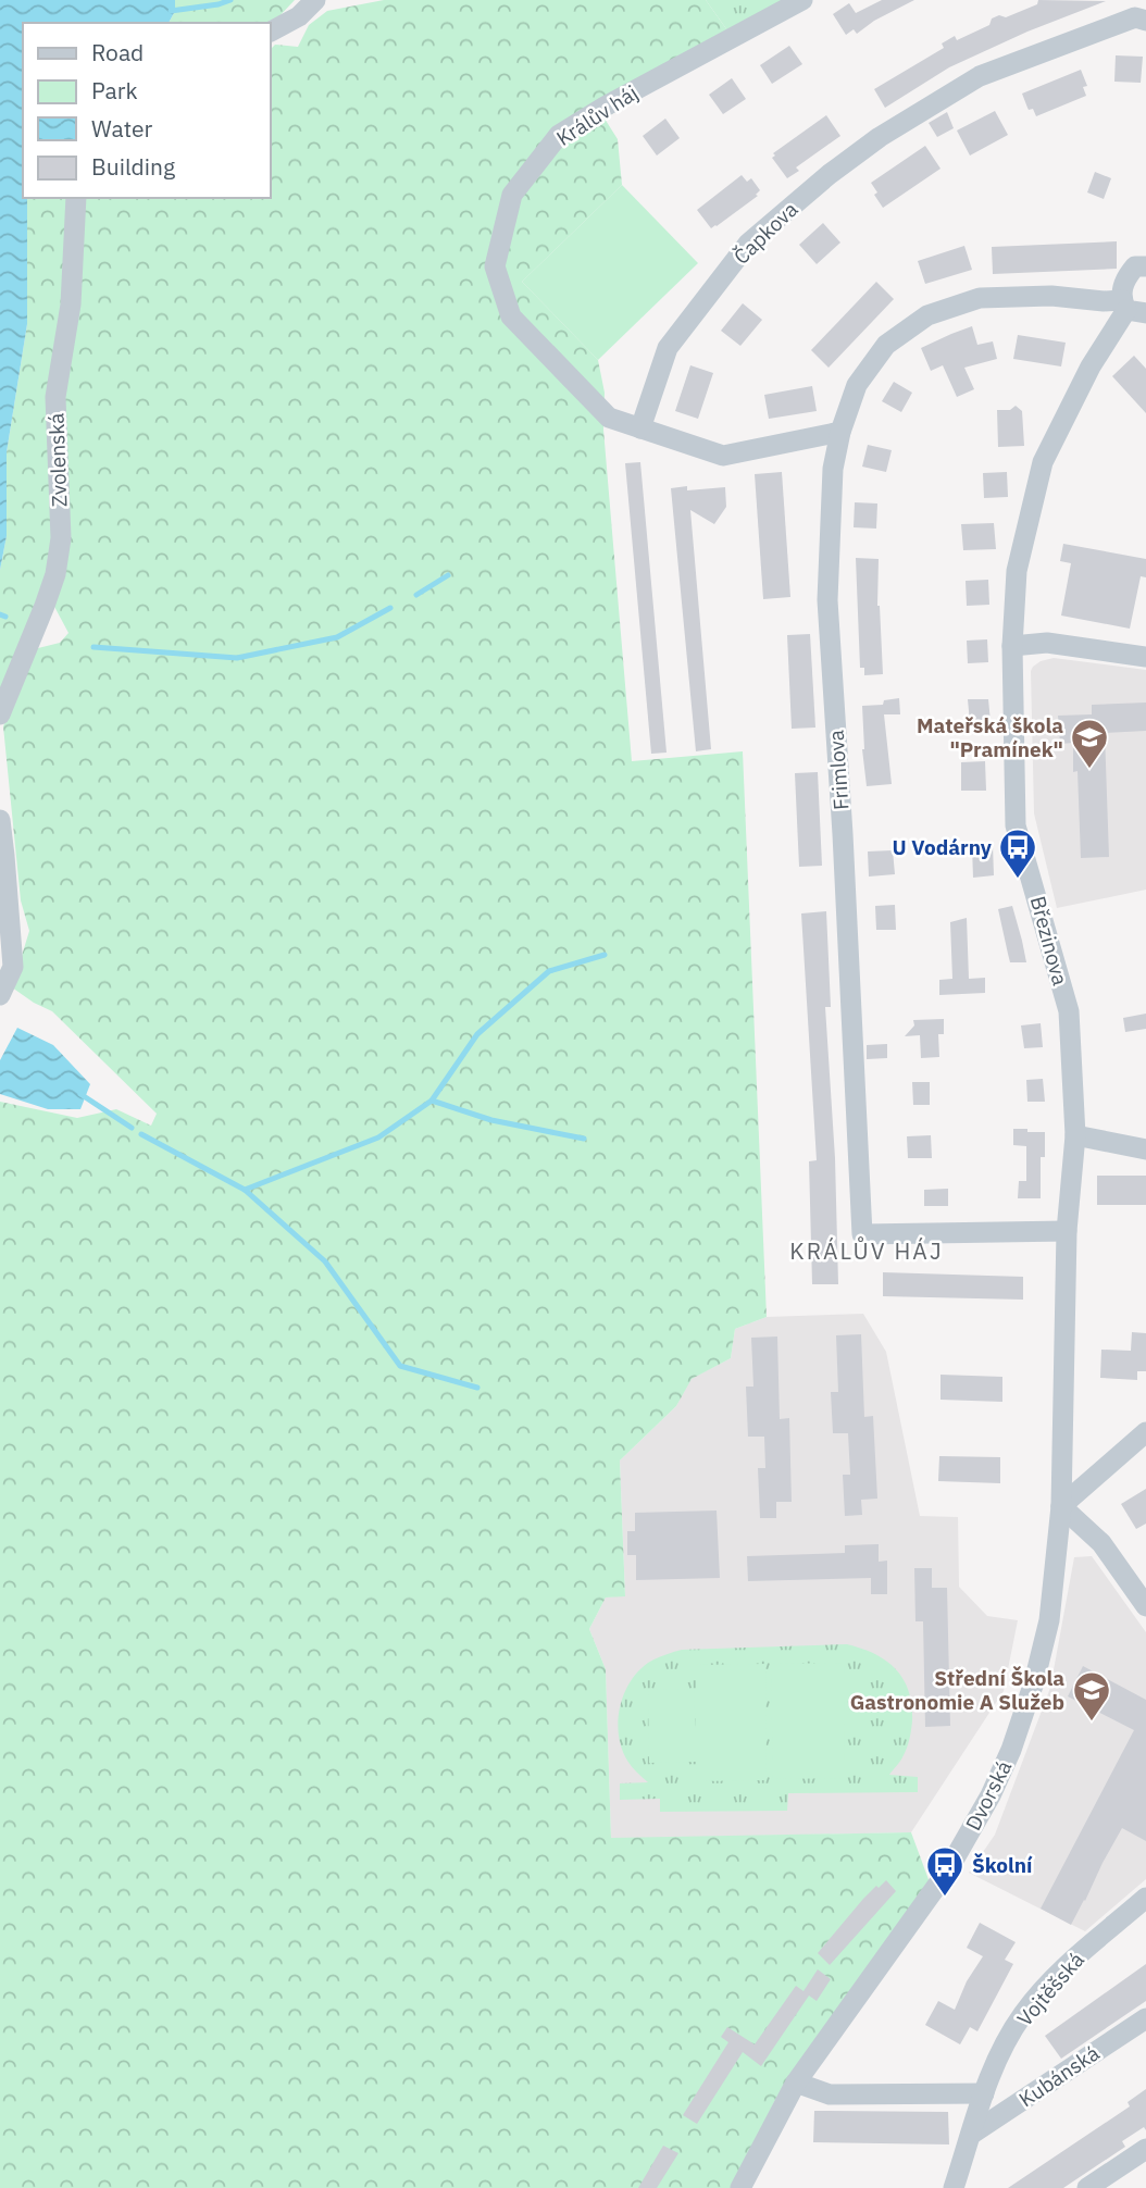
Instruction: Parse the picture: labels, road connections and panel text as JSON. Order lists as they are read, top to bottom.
{
  "streets": {
    "street": [
      "Králův háj",
      "Čapkova",
      "Zvolenská",
      "Frimlova",
      "Březinova",
      "Dvorská",
      "Vojtěšská",
      "Kubánská"
    ]
  },
  "crossings": [
    ["Králův háj", "Čapkova"],
    ["Frimlova", "Březinova"],
    ["Březinova", "Dvorská"],
    ["Vojtěšská", "Kubánská"]
  ],
  "districts": ["KRÁLŮV HÁJ"],
  "places": {
    "school or university": ["Mateřská škola \"Pramínek\"", "Střední Škola Gastronomie A Služeb"],
    "bus stop": ["U Vodárny", "Školní"]
  },
  "legend": [
    "Road",
    "Park",
    "Water",
    "Building"
  ]
}
